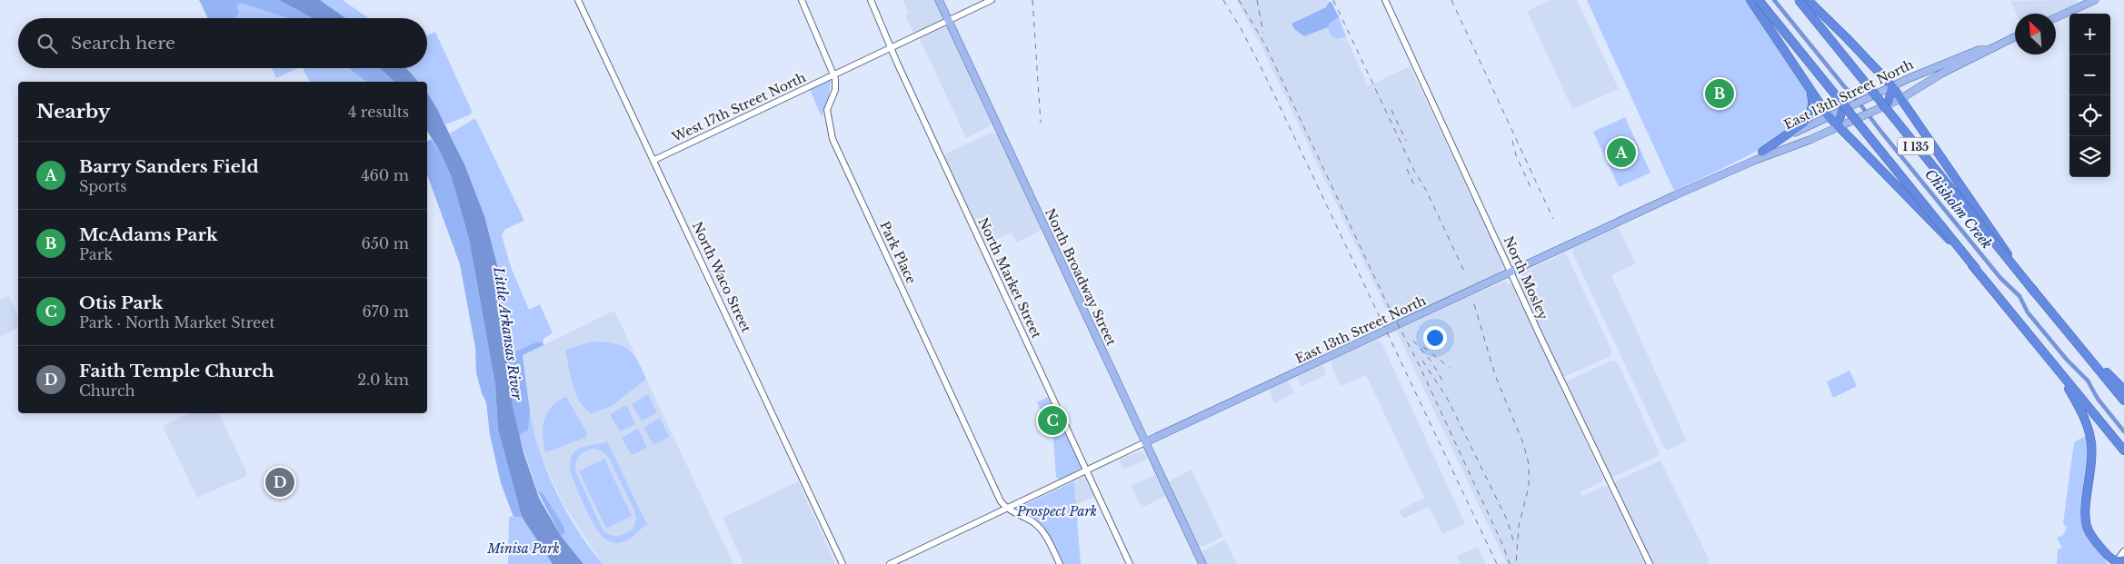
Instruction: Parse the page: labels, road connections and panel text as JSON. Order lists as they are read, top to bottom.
{
  "streets": {
    "highway": ["I 135"],
    "main road": ["East 13th Street North", "North Broadway Street"],
    "street": [
      "West 17th Street North",
      "Park Place",
      "North Waco Street",
      "North Market Street",
      "North Mosley"
    ]
  },
  "crossings": [
    ["East 13th Street North", "Park Place"],
    ["East 13th Street North", "North Broadway Street"],
    ["East 13th Street North", "North Market Street"],
    ["East 13th Street North", "North Mosley"],
    ["West 17th Street North", "Park Place"],
    ["West 17th Street North", "North Waco Street"],
    ["West 17th Street North", "North Broadway Street"],
    ["West 17th Street North", "North Market Street"]
  ],
  "water": ["Chisholm Creek", "Little Arkansas River"],
  "parks": ["Prospect Park", "Minisa Park"],
  "north": "top left",
  "page": {
    "map_buttons": ["+", "−"],
    "search": "Search here",
    "pins": [
      "B",
      "A",
      "C",
      "D"
    ],
    "heading": ["Nearby", "4 results"],
    "list": [
      {
        "mark": "A",
        "name": "Barry Sanders Field",
        "note": "Sports",
        "value": "460 m"
      },
      {
        "mark": "B",
        "name": "McAdams Park",
        "note": "Park",
        "value": "650 m"
      },
      {
        "mark": "C",
        "name": "Otis Park",
        "note": "Park · North Market Street",
        "value": "670 m"
      },
      {
        "mark": "D",
        "name": "Faith Temple Church",
        "note": "Church",
        "value": "2.0 km"
      }
    ]
  }
}
